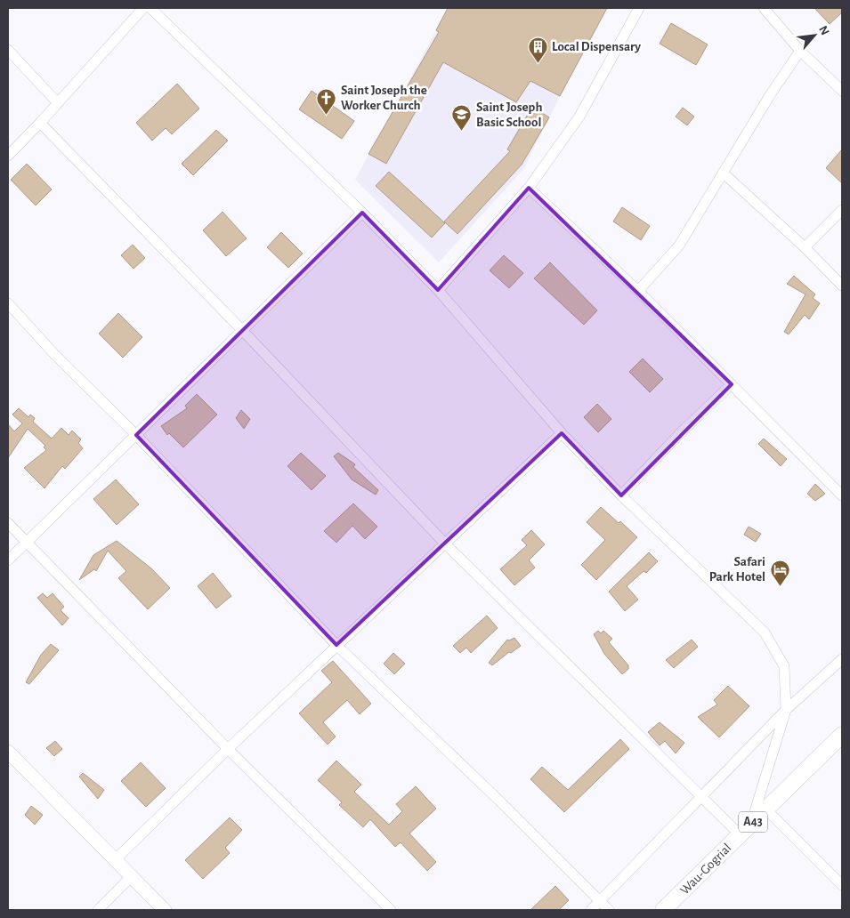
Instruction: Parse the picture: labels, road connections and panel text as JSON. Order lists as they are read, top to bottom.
{
  "streets": {
    "main road": ["A43", "Wau-Gogrial"]
  },
  "places": {
    "building": ["Local Dispensary"],
    "church": ["Saint Joseph the Worker Church"],
    "school or university": ["Saint Joseph Basic School"],
    "hotel": ["Safari Park Hotel"]
  },
  "north": "top right"
}
